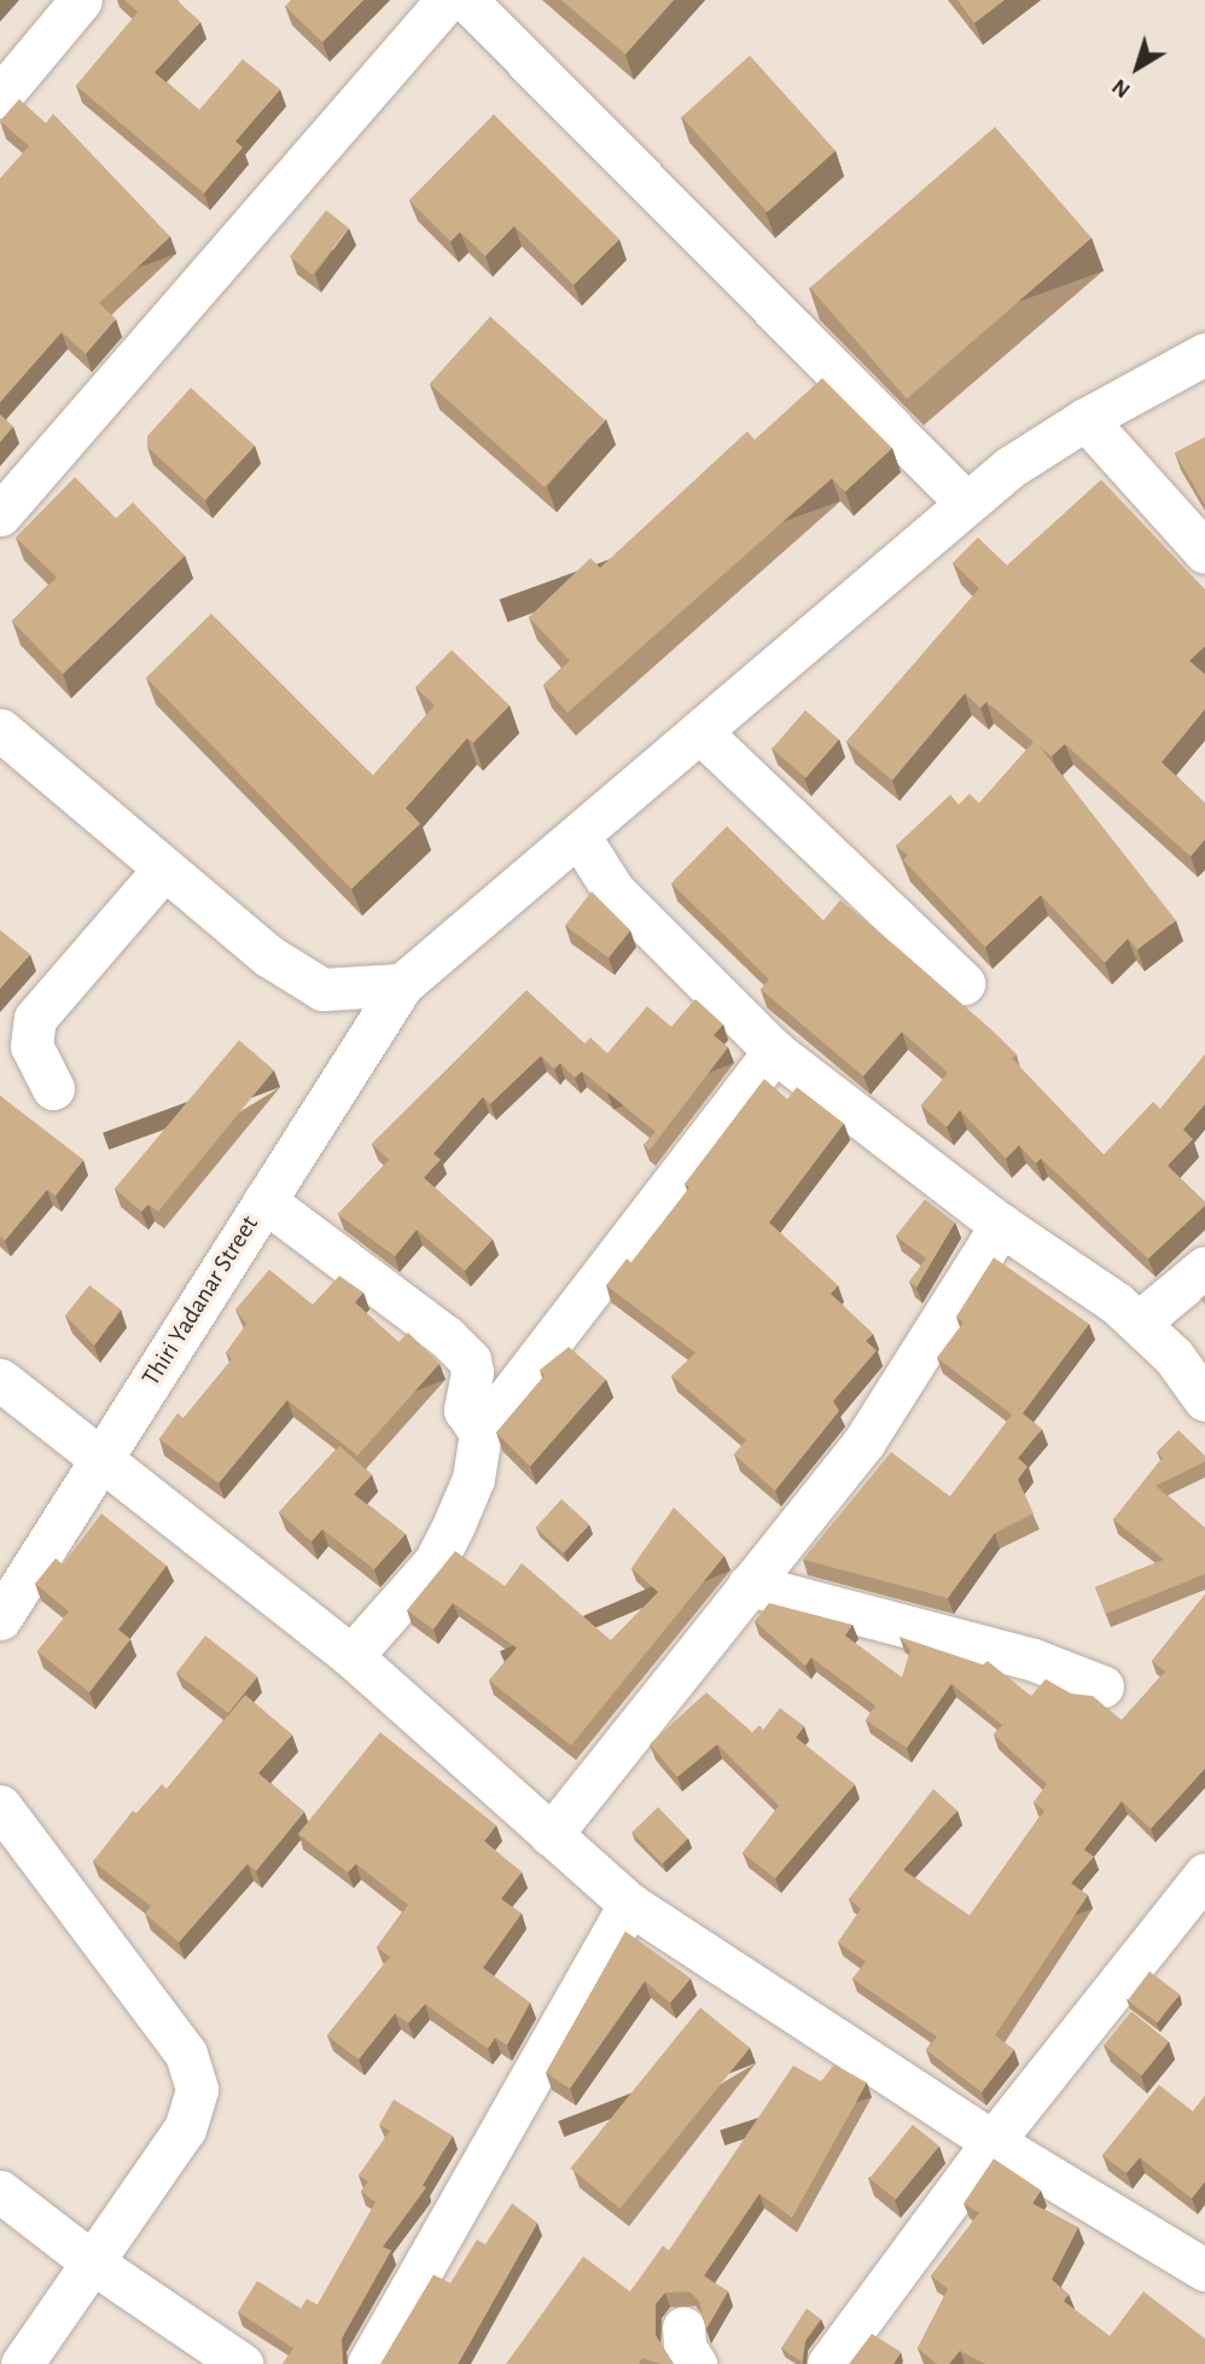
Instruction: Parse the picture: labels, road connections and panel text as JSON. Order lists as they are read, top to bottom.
{
  "streets": {
    "street": ["Thiri Yadanar Street"]
  },
  "north": "bottom left"
}
